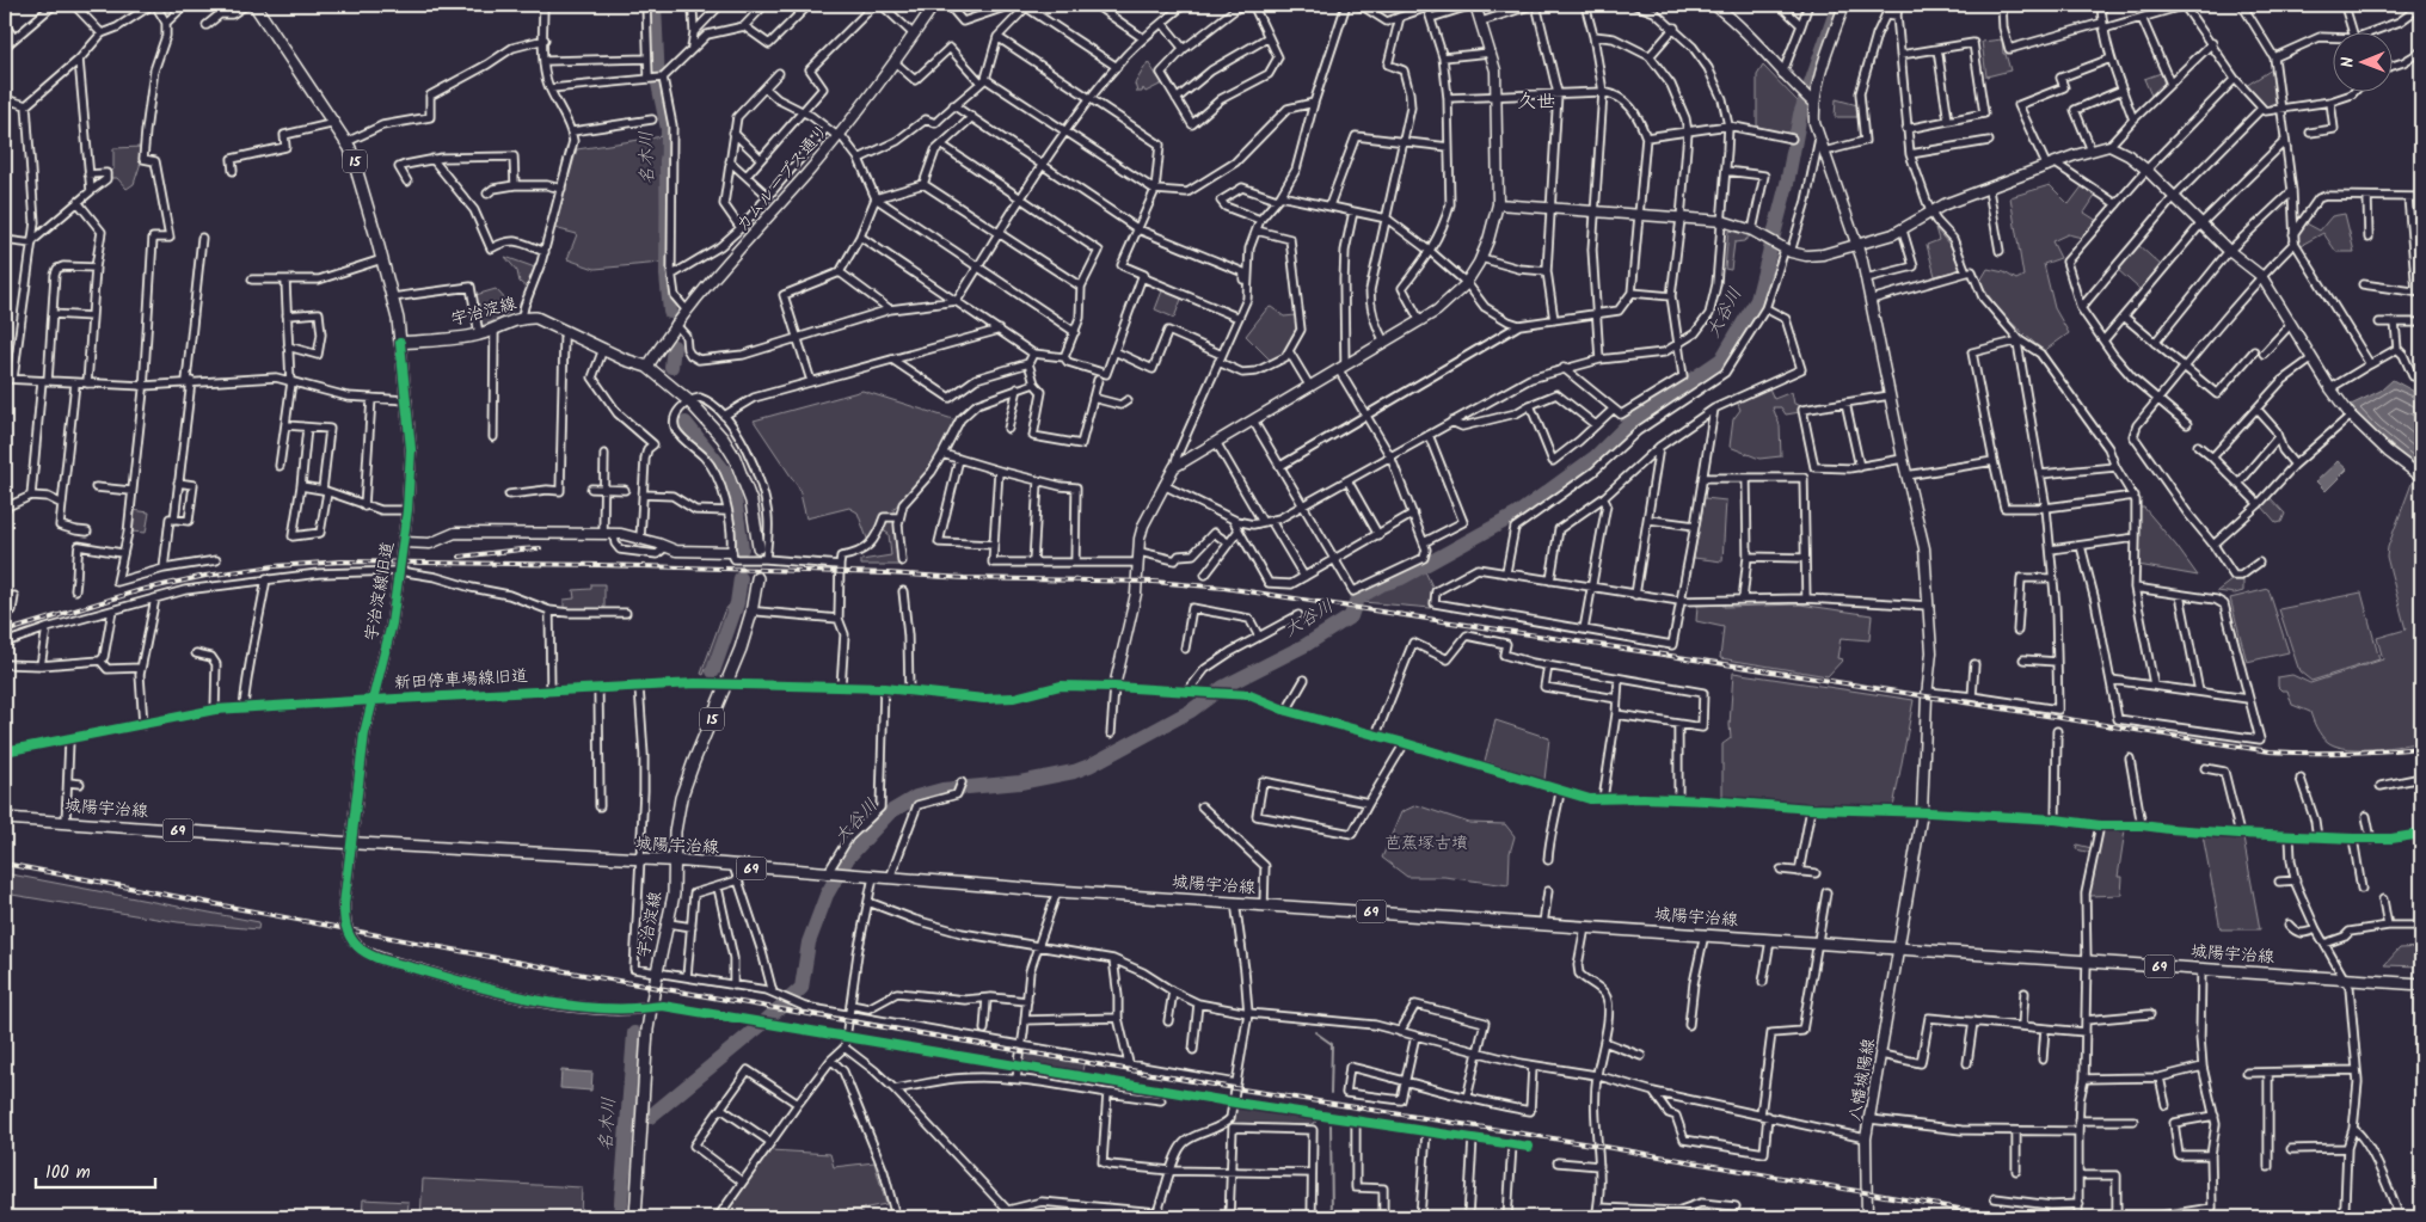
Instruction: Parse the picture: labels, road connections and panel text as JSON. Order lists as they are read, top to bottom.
{
  "streets": {
    "main road": [
      "15",
      "宇治淀線",
      "城陽宇治線",
      "69"
    ],
    "street": [
      "カムループス通り",
      "宇治淀線旧道",
      "新田停車場線旧道",
      "八幡城陽線"
    ]
  },
  "crossings": [
    ["15", "宇治淀線"],
    ["15", "宇治淀線旧道"],
    ["カムループス通り", "宇治淀線"],
    ["宇治淀線", "宇治淀線旧道"],
    ["宇治淀線", "城陽宇治線"],
    ["宇治淀線旧道", "新田停車場線旧道"],
    ["宇治淀線旧道", "城陽宇治線"],
    ["城陽宇治線", "八幡城陽線"]
  ],
  "districts": ["久世"],
  "water": ["名木川", "大谷川"],
  "parks": ["芭蕉塚古墳"],
  "scale_bar": "100 m",
  "north": "left"
}
